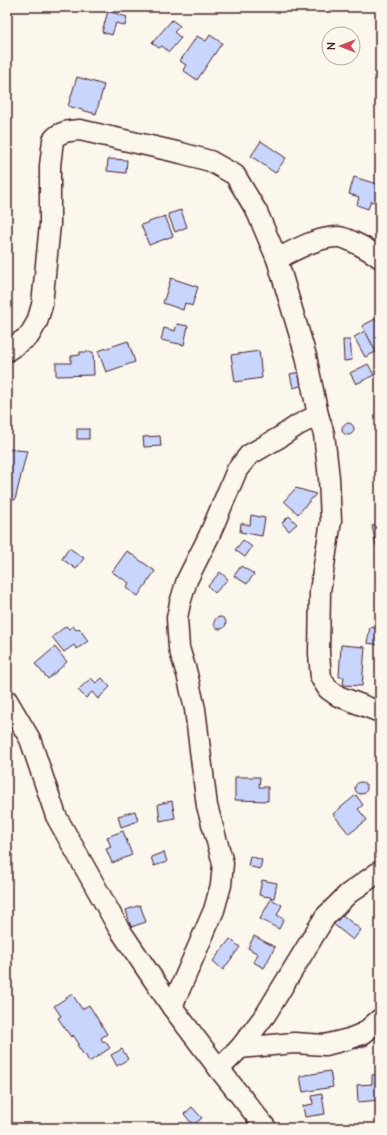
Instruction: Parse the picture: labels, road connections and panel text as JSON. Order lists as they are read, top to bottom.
{
  "north": "left"
}
